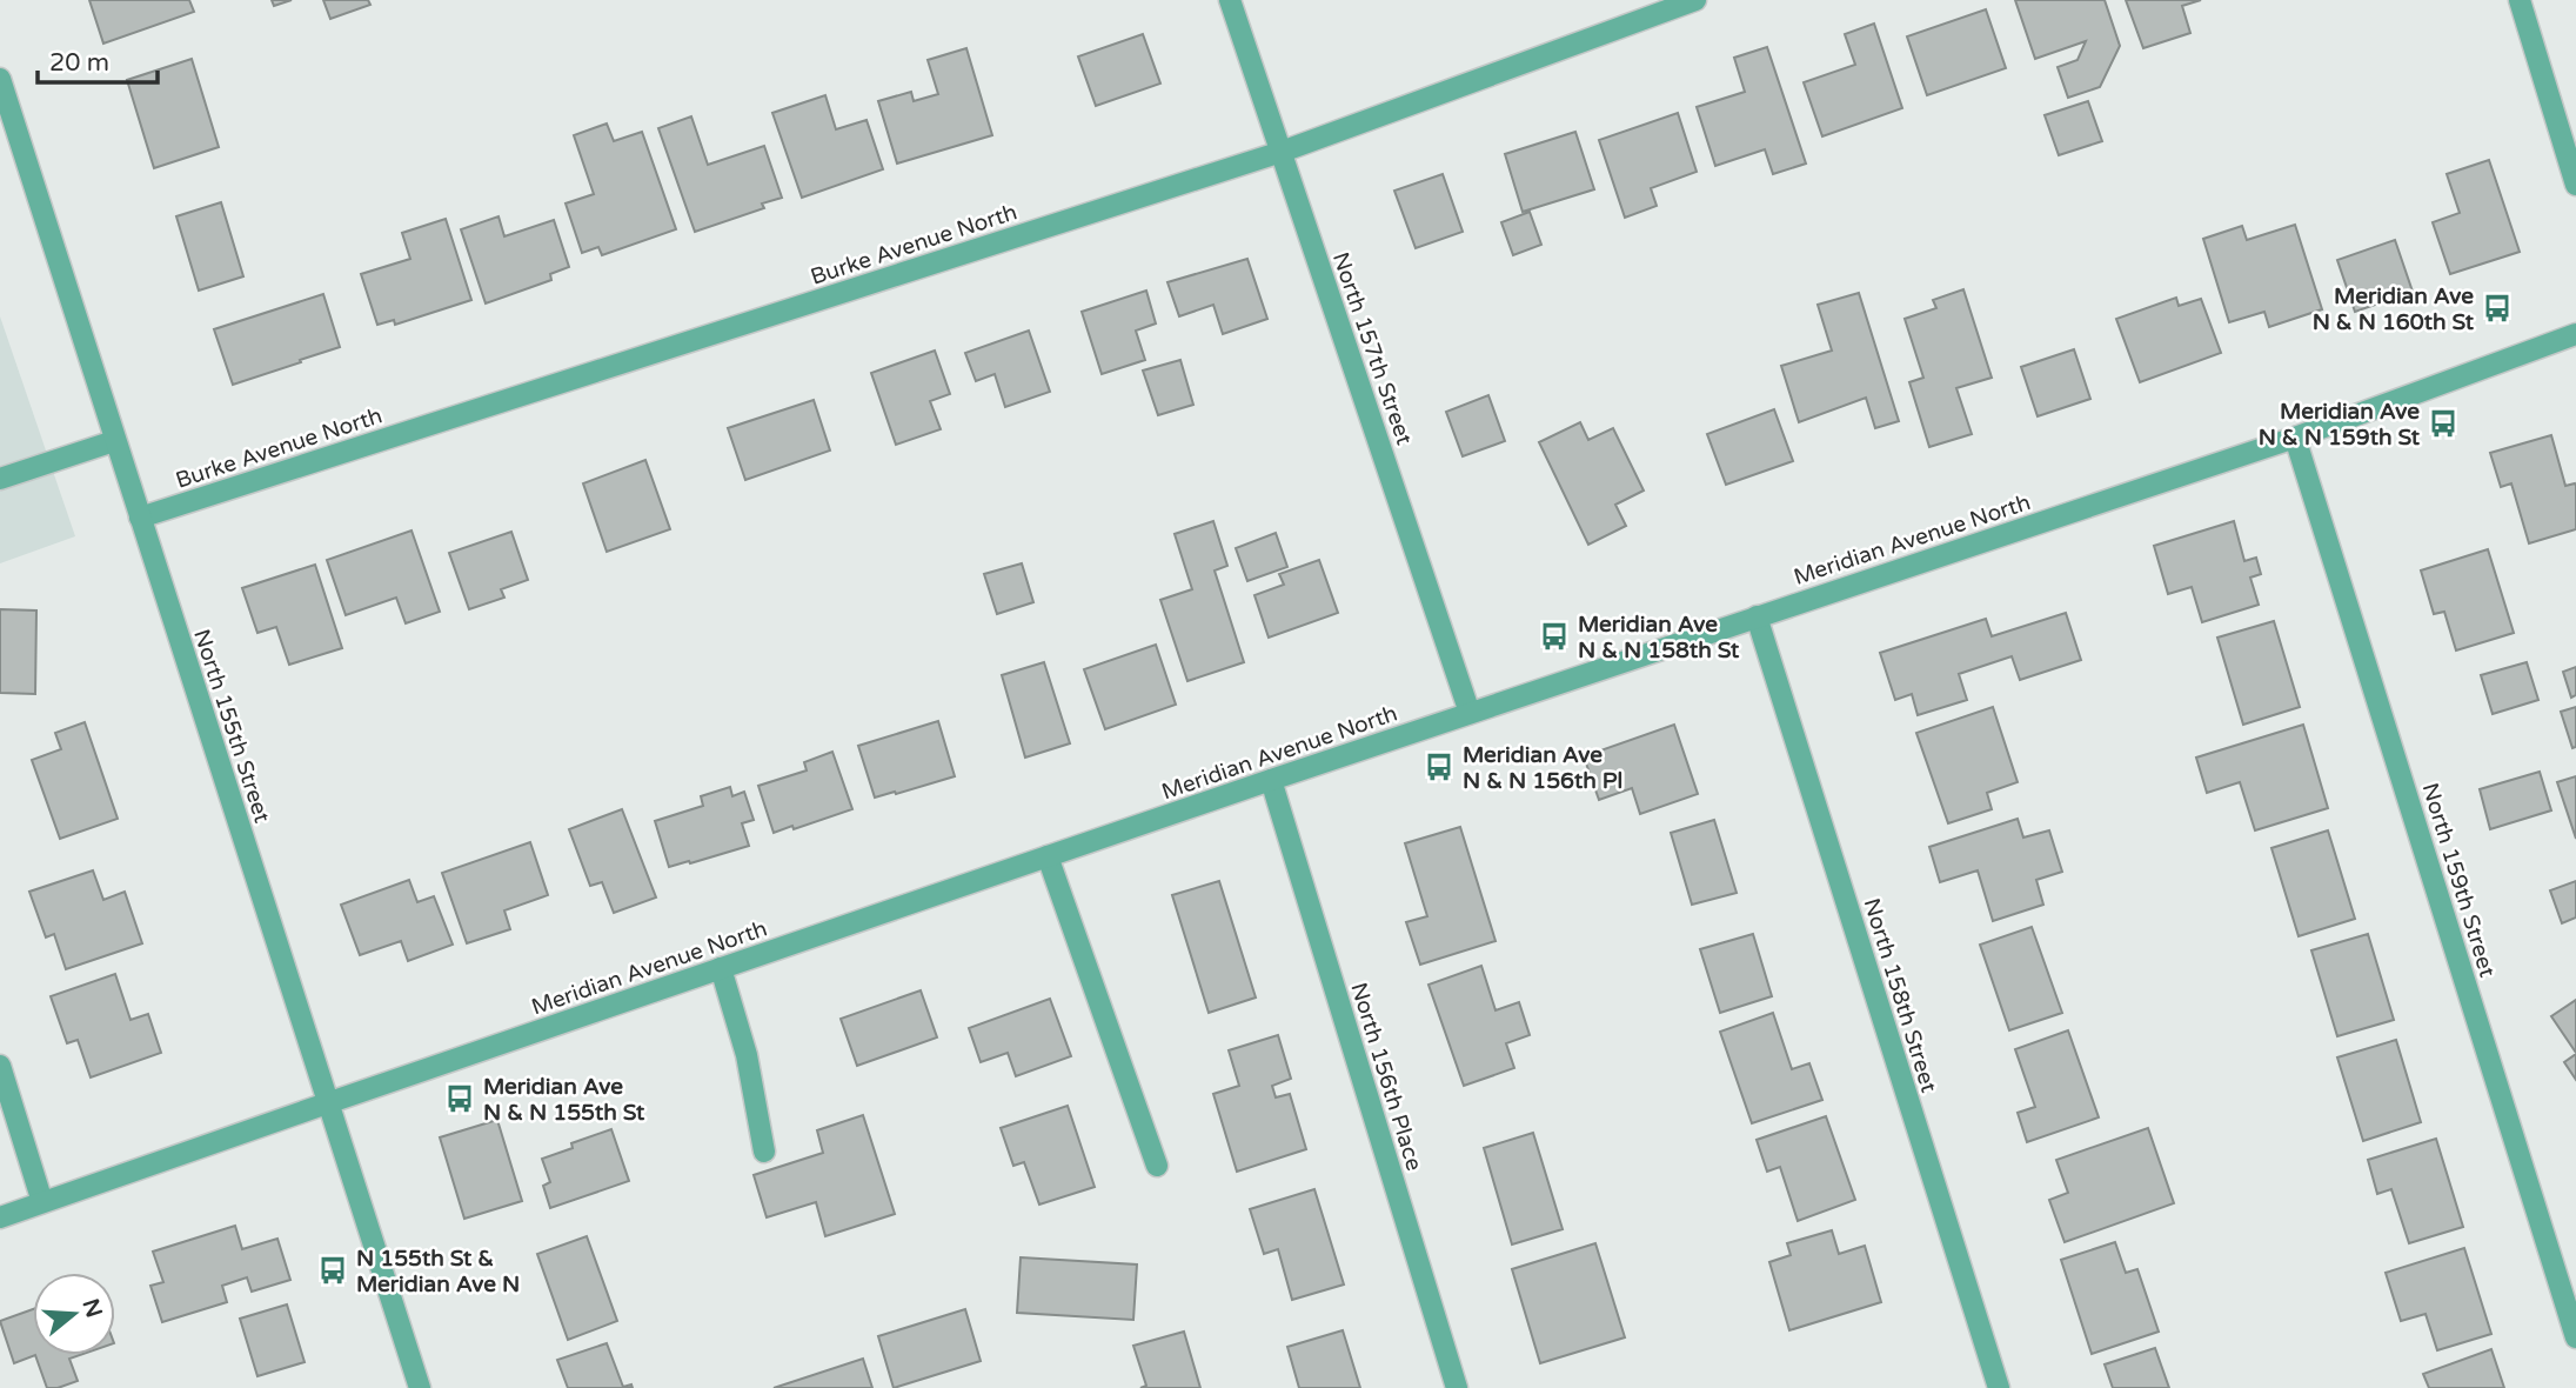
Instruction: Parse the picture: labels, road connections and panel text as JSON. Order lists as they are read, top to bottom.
{
  "streets": {
    "street": [
      "Burke Avenue North",
      "North 157th Street",
      "Meridian Avenue North",
      "North 155th Street",
      "North 159th Street",
      "North 158th Street",
      "North 156th Place"
    ]
  },
  "crossings": [
    ["Burke Avenue North", "North 157th Street"],
    ["Burke Avenue North", "North 155th Street"],
    ["North 157th Street", "Meridian Avenue North"],
    ["Meridian Avenue North", "North 155th Street"],
    ["Meridian Avenue North", "North 159th Street"],
    ["Meridian Avenue North", "North 158th Street"],
    ["Meridian Avenue North", "North 156th Place"]
  ],
  "places": {
    "bus stop": [
      "Meridian Ave N & N 160th St",
      "Meridian Ave N & N 159th St",
      "Meridian Ave N & N 158th St",
      "Meridian Ave N & N 156th Pl",
      "Meridian Ave N & N 155th St",
      "N 155th St & Meridian Ave N"
    ]
  },
  "scale_bar": "20 m",
  "north": "right"
}
